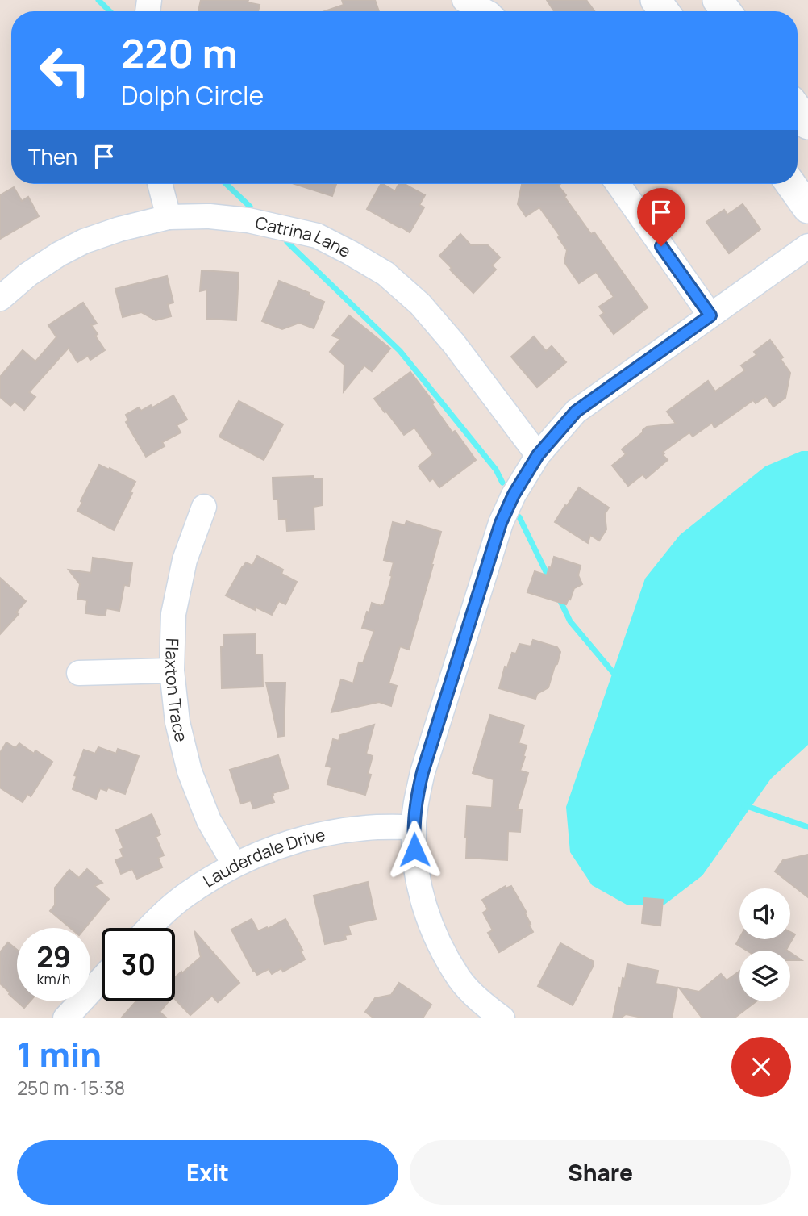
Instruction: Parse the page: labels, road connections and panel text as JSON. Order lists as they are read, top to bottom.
{
  "streets": {
    "street": ["Catrina Lane", "Flaxton Trace", "Lauderdale Drive"]
  },
  "crossings": [
    ["Flaxton Trace", "Lauderdale Drive"]
  ],
  "page": {
    "turn": ["220 m", "Dolph Circle"],
    "then": "Then",
    "speed": "29 km/h",
    "limit": "30",
    "heading": ["1 min", "250 m · 15:38"],
    "buttons": ["Exit", "Share"]
  }
}
